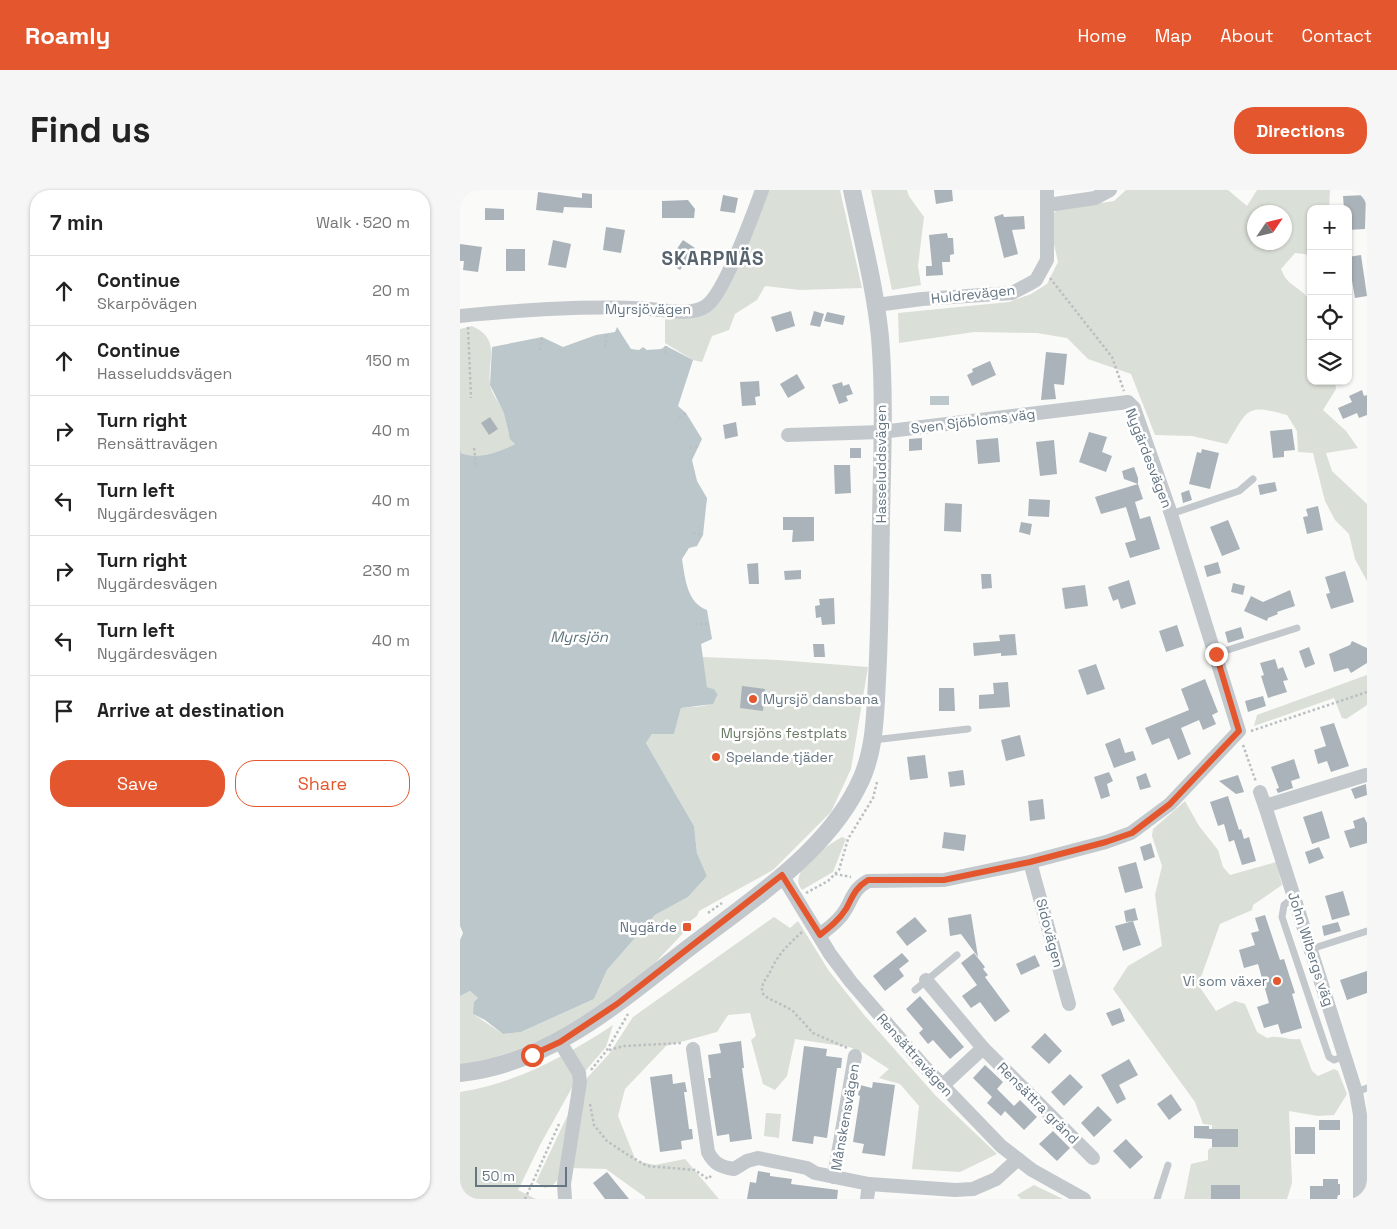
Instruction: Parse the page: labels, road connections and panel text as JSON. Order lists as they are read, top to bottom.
{
  "streets": {
    "street": [
      "Huldrevägen",
      "Myrsjövägen",
      "Sven Sjöbloms väg",
      "Nygärdesvägen",
      "Hasseluddsvägen",
      "Sidovägen",
      "John Wibergs väg",
      "Rensättravägen",
      "Rensättra gränd",
      "Månskensvägen"
    ]
  },
  "crossings": [
    ["Huldrevägen", "Hasseluddsvägen"],
    ["Sven Sjöbloms väg", "Nygärdesvägen"],
    ["Sven Sjöbloms väg", "Hasseluddsvägen"],
    ["Hasseluddsvägen", "Rensättravägen"],
    ["Rensättravägen", "Månskensvägen"]
  ],
  "districts": ["SKARPNÄS"],
  "water": ["Myrsjön"],
  "parks": ["Myrsjöns festplats"],
  "places": {
    "other": ["Myrsjö dansbana", "Spelande tjäder", "Vi som växer"],
    "transit": ["Nygärde"]
  },
  "scale_bar": "50 m",
  "north": "top right",
  "page": {
    "header": "Roamly",
    "nav": [
      "Home",
      "Map",
      "About",
      "Contact"
    ],
    "buttons": [
      "Directions",
      ["Save", "Share"]
    ],
    "title": "Find us",
    "heading": ["7 min", "Walk · 520 m"],
    "map_buttons": ["+", "−"],
    "list": [
      ["Continue", "Skarpövägen", "20 m"],
      ["Continue", "Hasseluddsvägen", "150 m"],
      ["Turn right", "Rensättravägen", "40 m"],
      ["Turn left", "Nygärdesvägen", "40 m"],
      ["Turn right", "Nygärdesvägen", "230 m"],
      ["Turn left", "Nygärdesvägen", "40 m"],
      "Arrive at destination"
    ],
    "scale": "50 m"
  }
}
